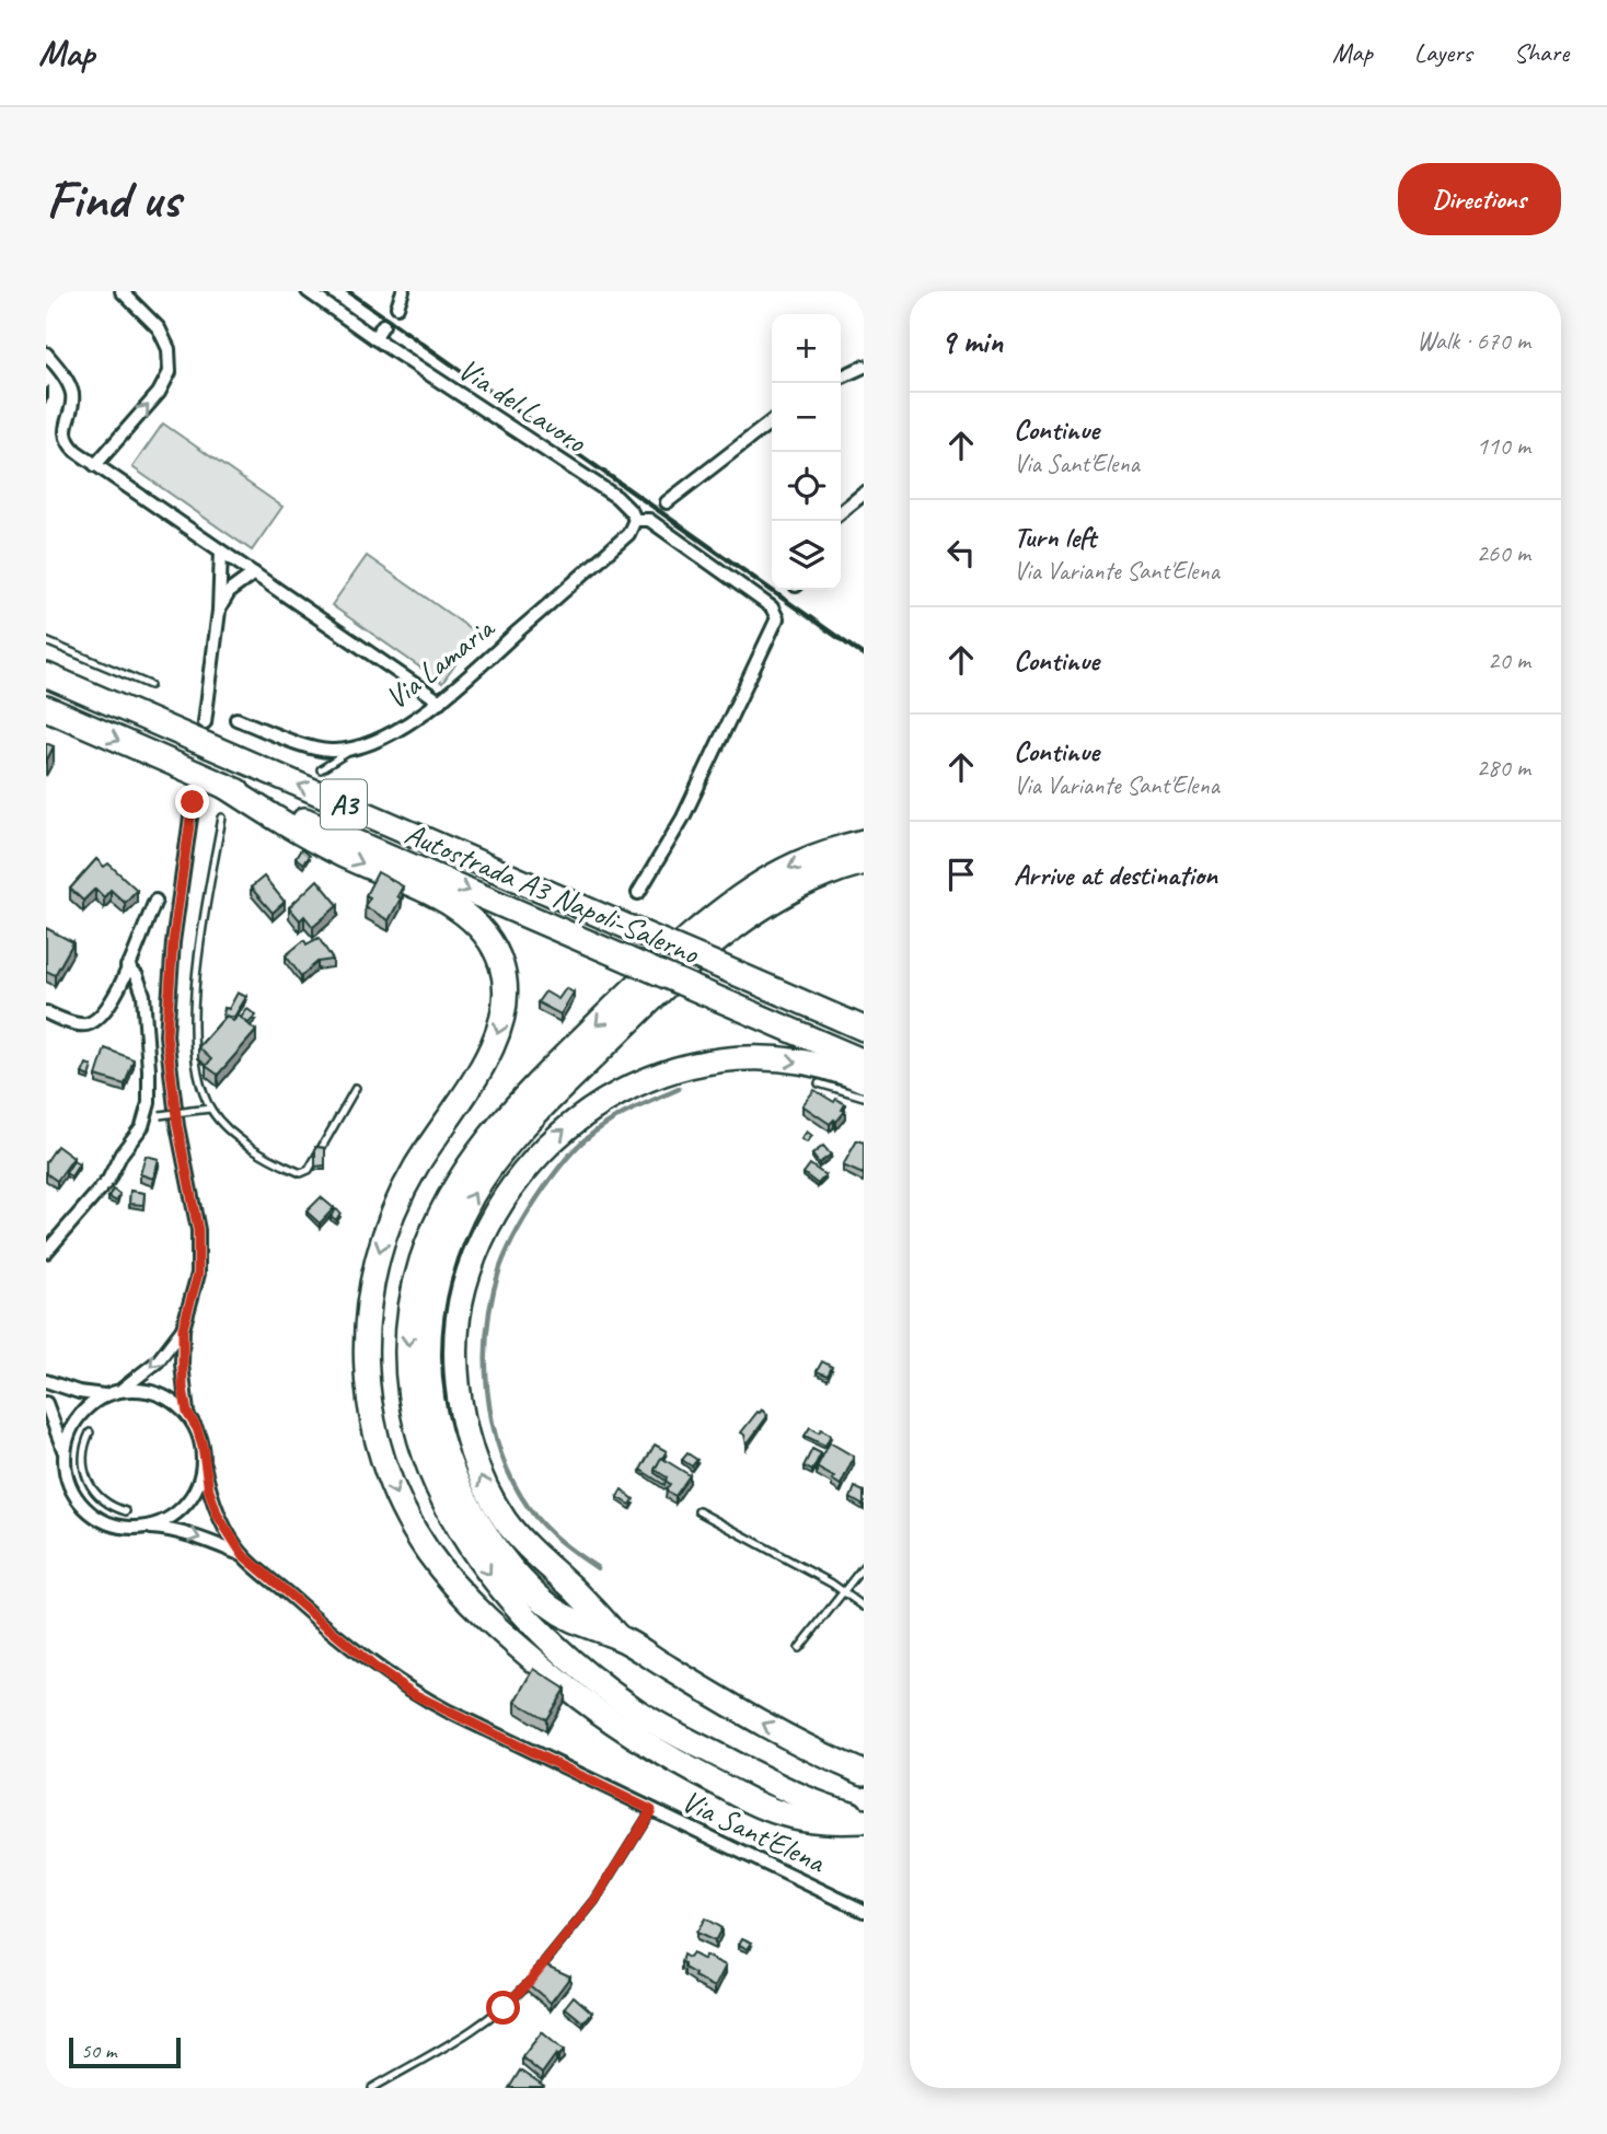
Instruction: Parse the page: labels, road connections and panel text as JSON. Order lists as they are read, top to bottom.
{
  "streets": {
    "highway": ["A3", "Autostrada A3 Napoli-Salerno"],
    "street": ["Via del Lavoro", "Via Lamaria", "Via Sant'Elena"]
  },
  "crossings": [
    ["Via del Lavoro", "Via Lamaria"]
  ],
  "scale_bar": "50 m",
  "page": {
    "header": "Map",
    "nav": ["Map", "Layers", "Share"],
    "buttons": "Directions",
    "title": "Find us",
    "heading": ["9 min", "Walk · 670 m"],
    "map_buttons": ["+", "−"],
    "list": [
      ["Continue", "Via Sant'Elena", "110 m"],
      ["Turn left", "Via Variante Sant'Elena", "260 m"],
      ["Continue", "20 m"],
      ["Continue", "Via Variante Sant'Elena", "280 m"],
      "Arrive at destination"
    ],
    "scale": "50 m"
  }
}
